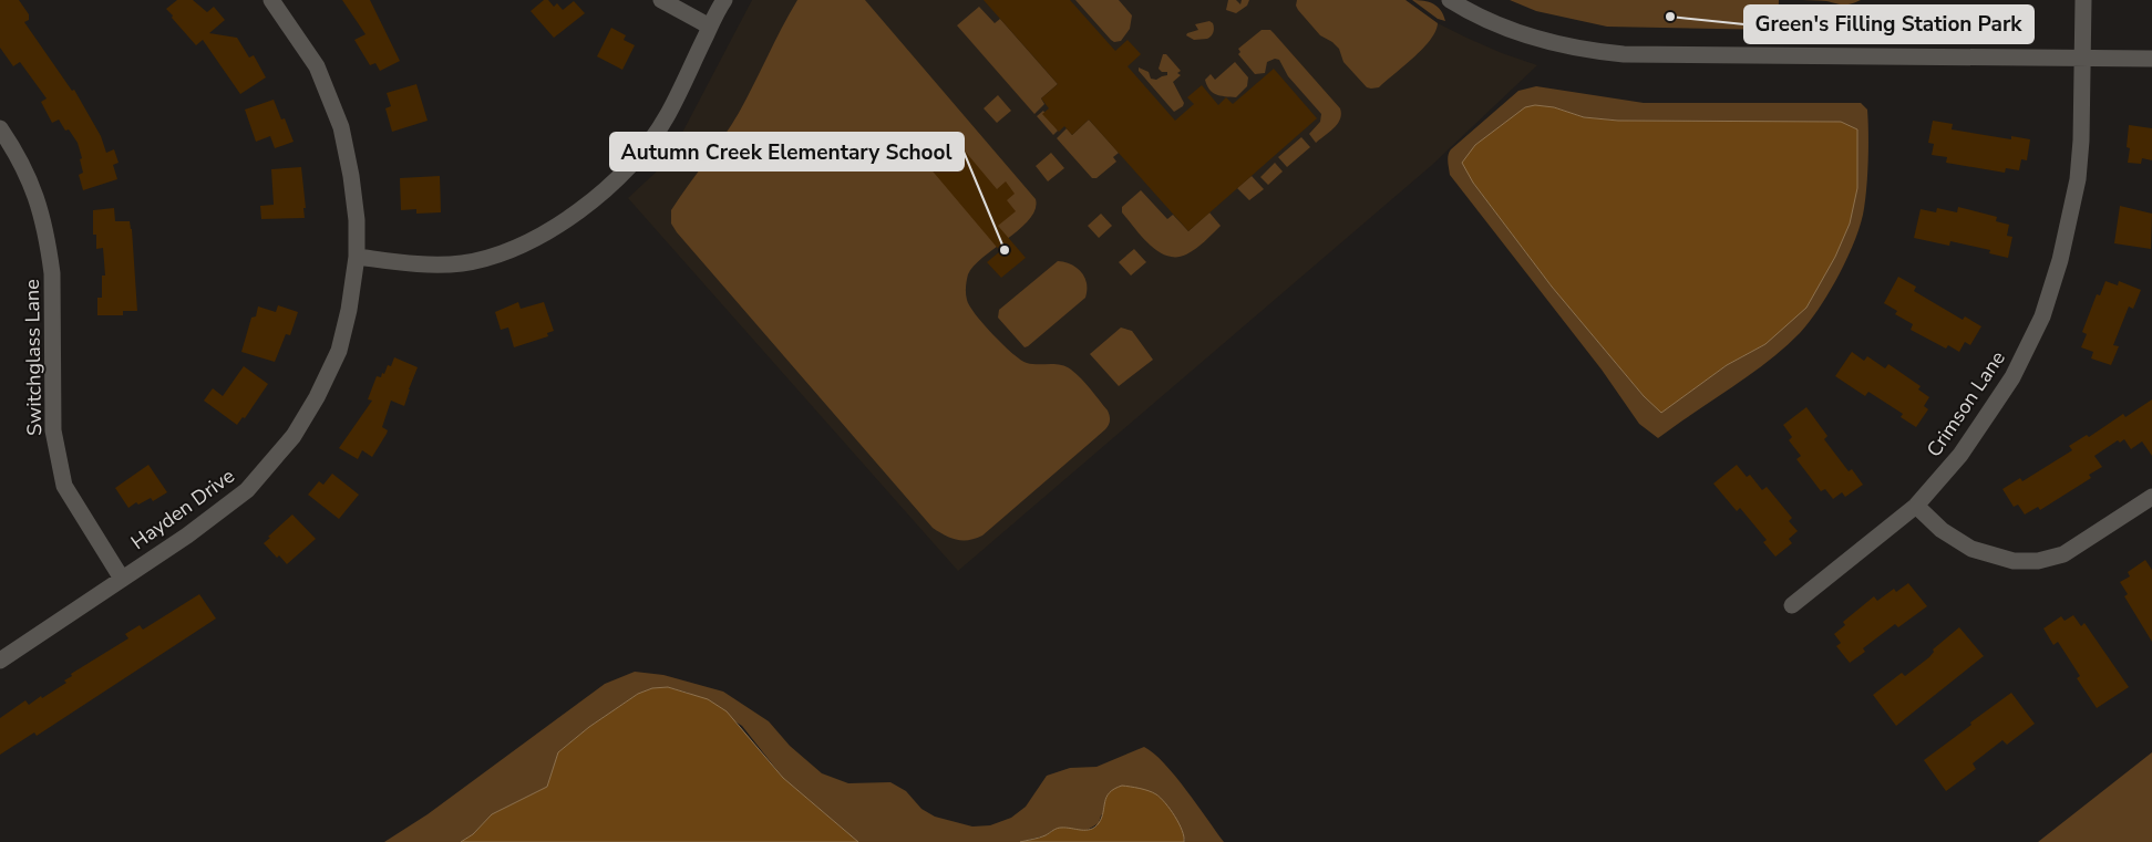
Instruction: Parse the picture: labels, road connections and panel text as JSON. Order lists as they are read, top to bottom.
{
  "streets": {
    "street": ["Switchglass Lane", "Crimson Lane", "Hayden Drive"]
  },
  "crossings": [
    ["Switchglass Lane", "Hayden Drive"]
  ],
  "places": ["Green's Filling Station Park", "Autumn Creek Elementary School"]
}
